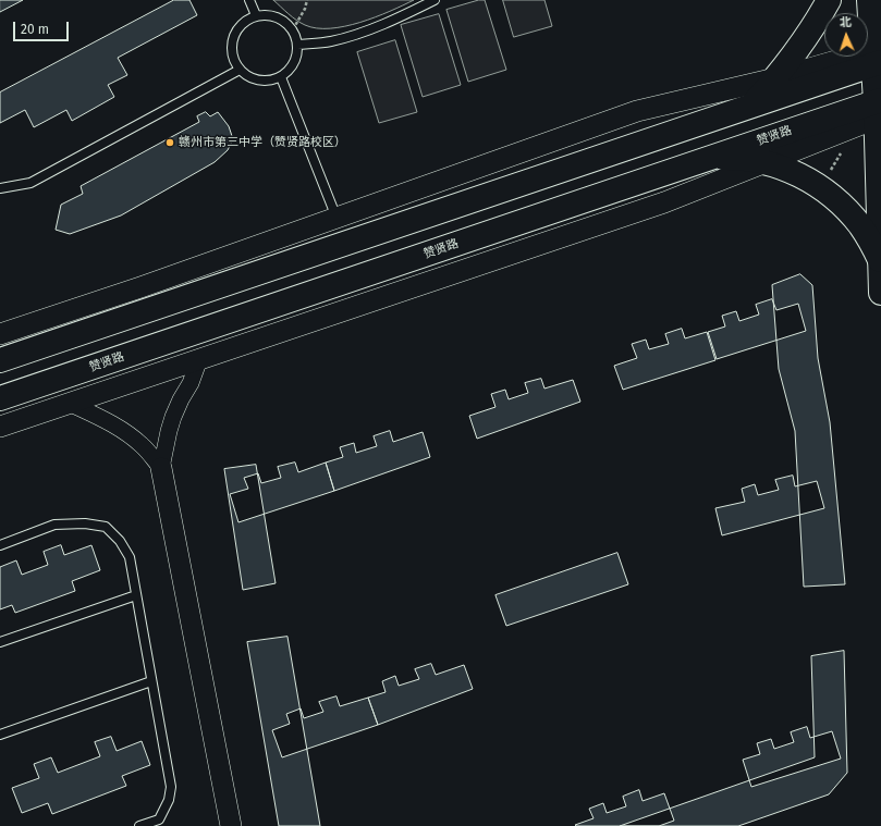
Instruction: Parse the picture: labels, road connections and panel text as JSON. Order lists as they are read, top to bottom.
{
  "streets": {
    "main road": ["赞贤路"]
  },
  "places": ["赣州市第三中学（赞贤路校区）"],
  "scale_bar": "20 m",
  "north": "top"
}
